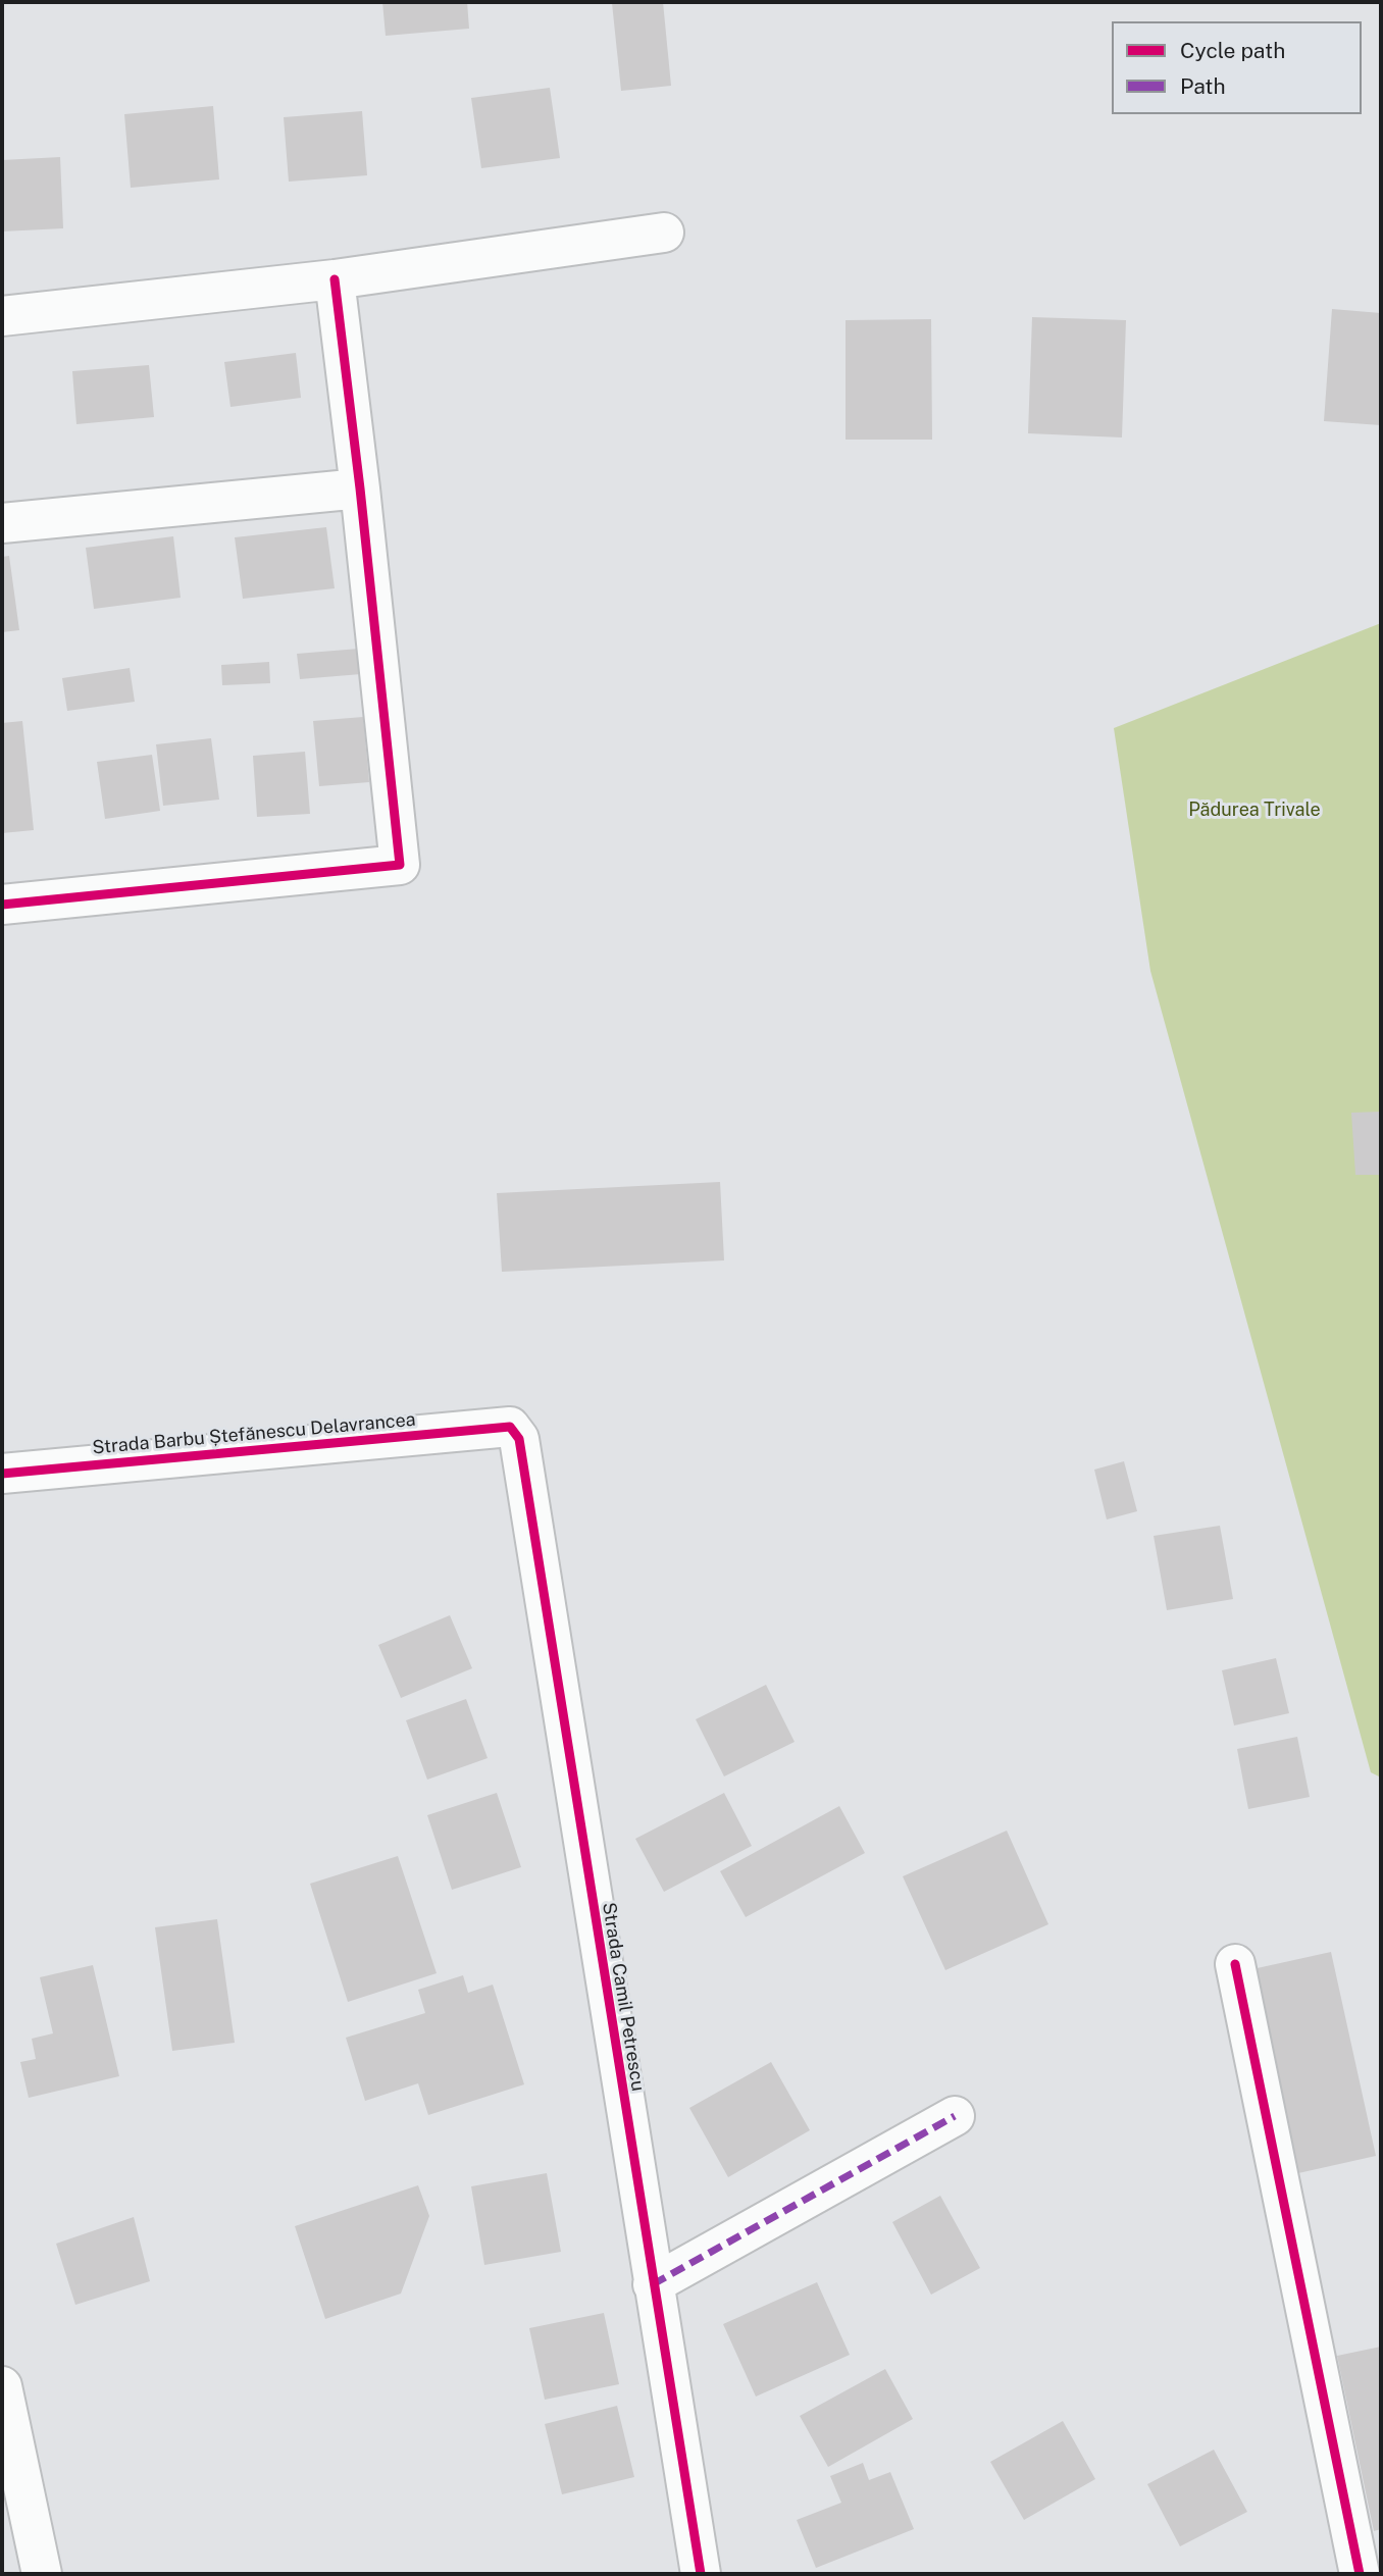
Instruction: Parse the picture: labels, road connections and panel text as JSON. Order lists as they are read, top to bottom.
{
  "streets": {
    "street": ["Strada Barbu Ștefănescu Delavrancea", "Strada Camil Petrescu"]
  },
  "crossings": [
    ["Strada Barbu Ștefănescu Delavrancea", "Strada Camil Petrescu"]
  ],
  "parks": ["Pădurea Trivale"],
  "legend": ["Cycle path", "Path"]
}
